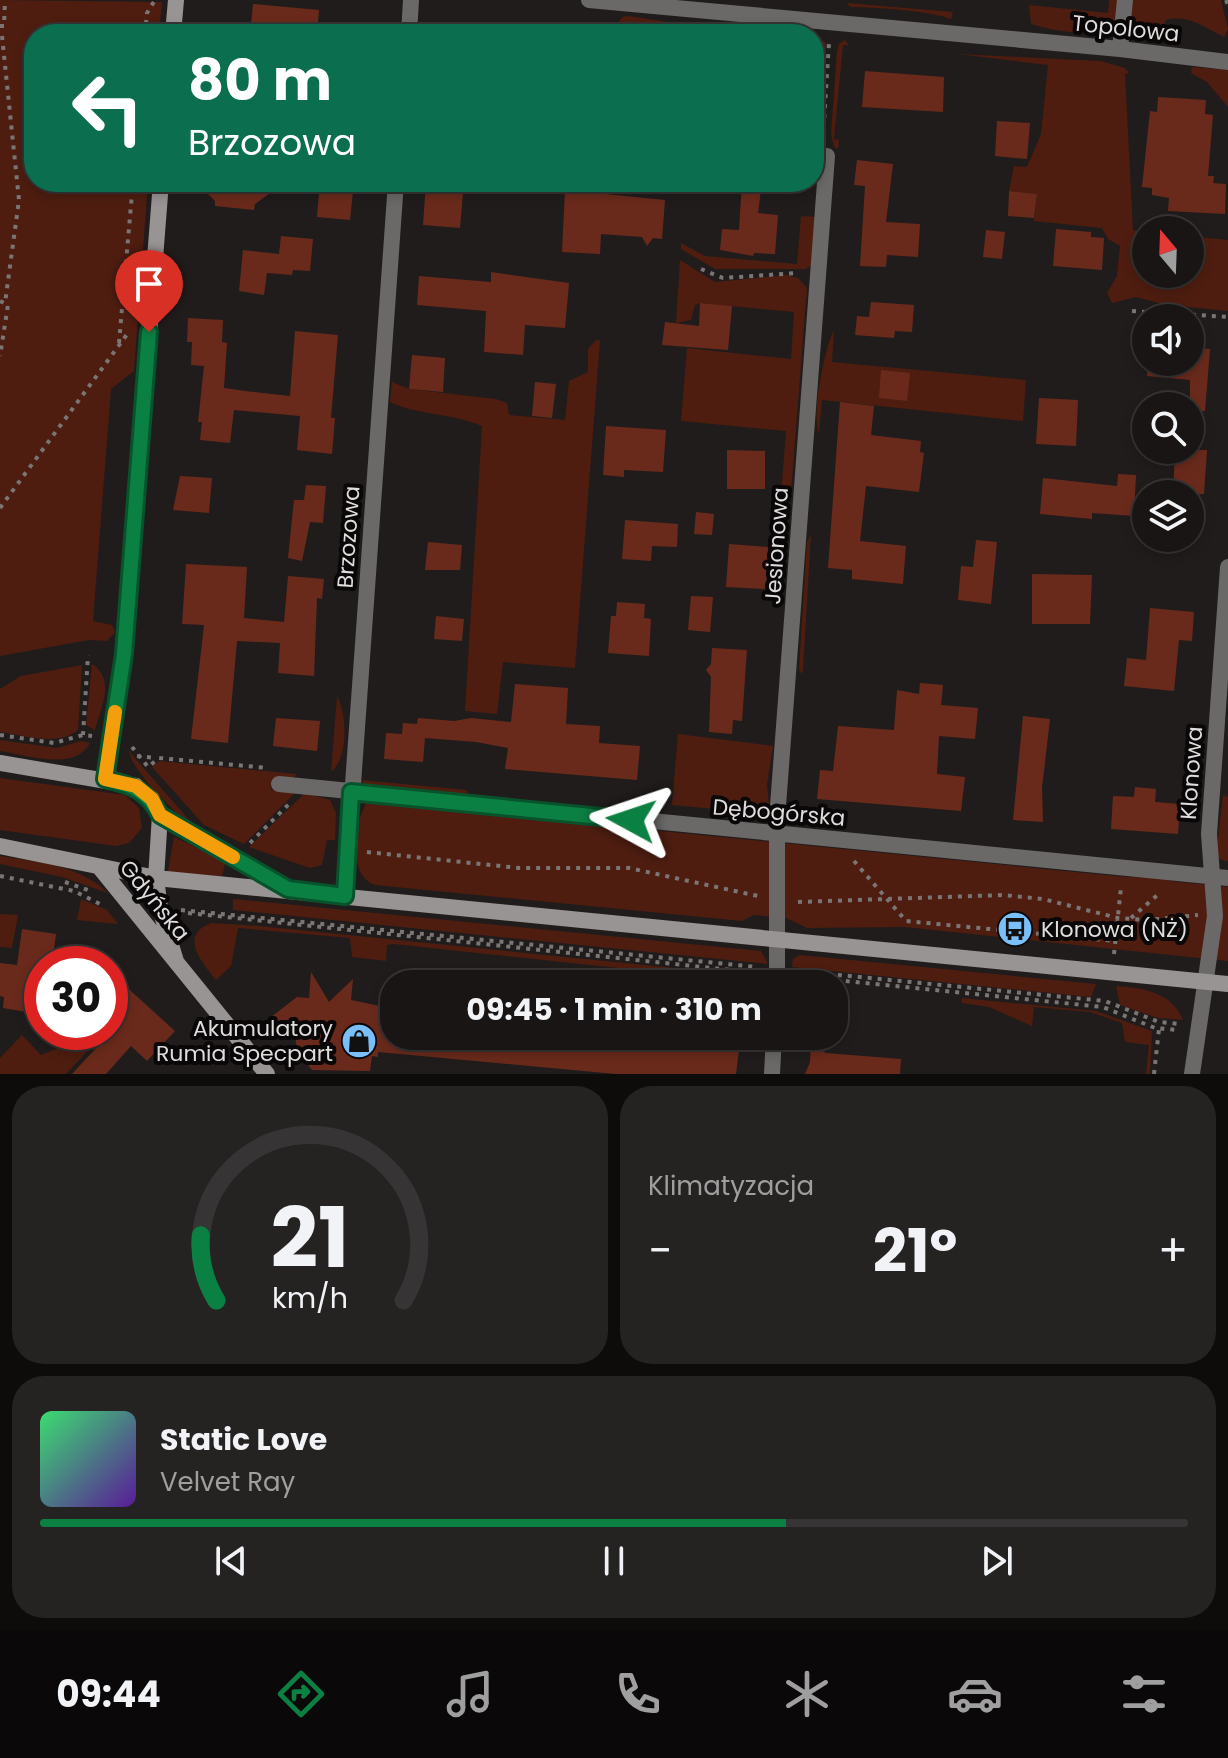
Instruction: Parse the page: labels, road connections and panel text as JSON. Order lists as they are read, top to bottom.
{
  "streets": {
    "main road": ["Gdyńska"],
    "street": [
      "Topolowa",
      "Brzozowa",
      "Jesionowa",
      "Klonowa",
      "Dębogórska"
    ]
  },
  "crossings": [
    ["Brzozowa", "Dębogórska"],
    ["Jesionowa", "Dębogórska"],
    ["Klonowa", "Dębogórska"]
  ],
  "places": {
    "bus stop": ["Klonowa (NŻ)"],
    "shop": ["Akumulatory Rumia Specpart"]
  },
  "north": "top",
  "page": {
    "turn": ["80 m", "Brzozowa"],
    "limit": "30",
    "trip": "09:45 · 1 min · 310 m",
    "tile": "Klimatyzacja",
    "heat": ["−", "21°", "+"],
    "song": ["Static Love", "Velvet Ray"],
    "tabs": "09:44",
    "gauge": ["21", "km/h"]
  }
}
